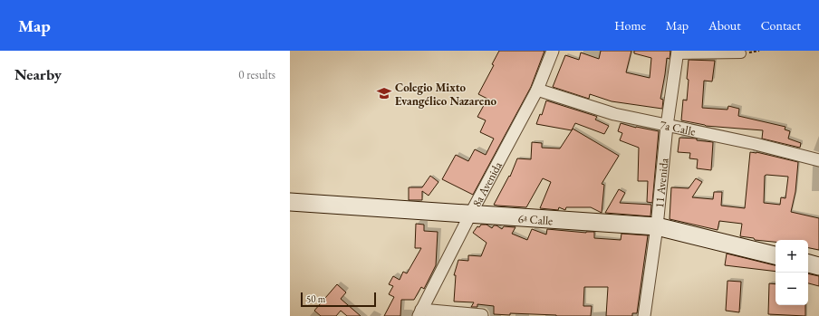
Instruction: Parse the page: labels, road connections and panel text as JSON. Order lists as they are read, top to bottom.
{
  "streets": {
    "main road": ["6ª Calle"],
    "street": ["7a Calle", "8a Avenida", "11 Avenida"]
  },
  "crossings": [
    ["7a Calle", "8a Avenida"],
    ["7a Calle", "11 Avenida"],
    ["8a Avenida", "6ª Calle"],
    ["11 Avenida", "6ª Calle"]
  ],
  "places": {
    "school or university": ["Colegio Mixto Evangélico Nazareno"]
  },
  "scale_bar": "50 m",
  "page": {
    "header": "Map",
    "nav": [
      "Home",
      "Map",
      "About",
      "Contact"
    ],
    "heading": ["Nearby", "0 results"],
    "map_buttons": ["+", "−"],
    "scale": "50 m"
  }
}
